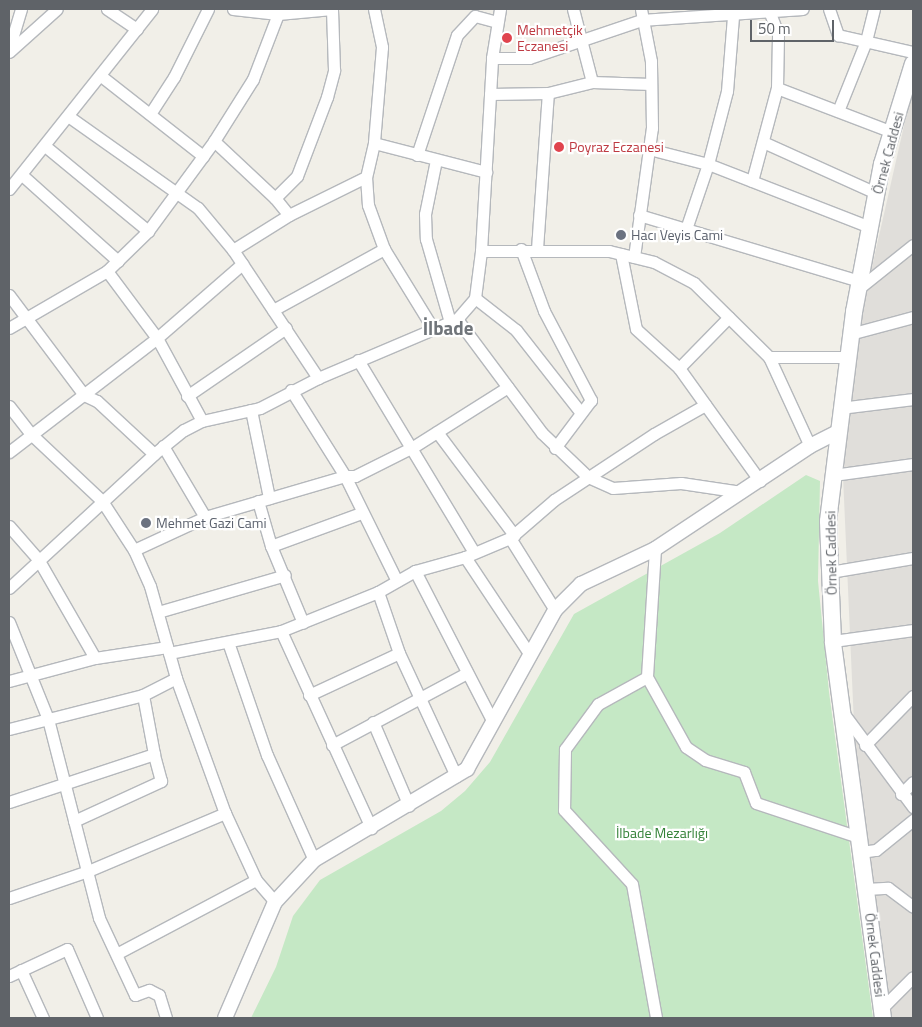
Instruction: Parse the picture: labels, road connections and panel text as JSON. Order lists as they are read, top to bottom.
{
  "streets": {
    "main road": ["Örnek Caddesi"]
  },
  "districts": ["İlbade"],
  "parks": ["İlbade Mezarlığı"],
  "places": [
    "Mehmetçik Eczanesi",
    "Poyraz Eczanesi",
    "Hacı Veyis Cami",
    "Mehmet Gazi Cami"
  ],
  "scale_bar": "50 m"
}
